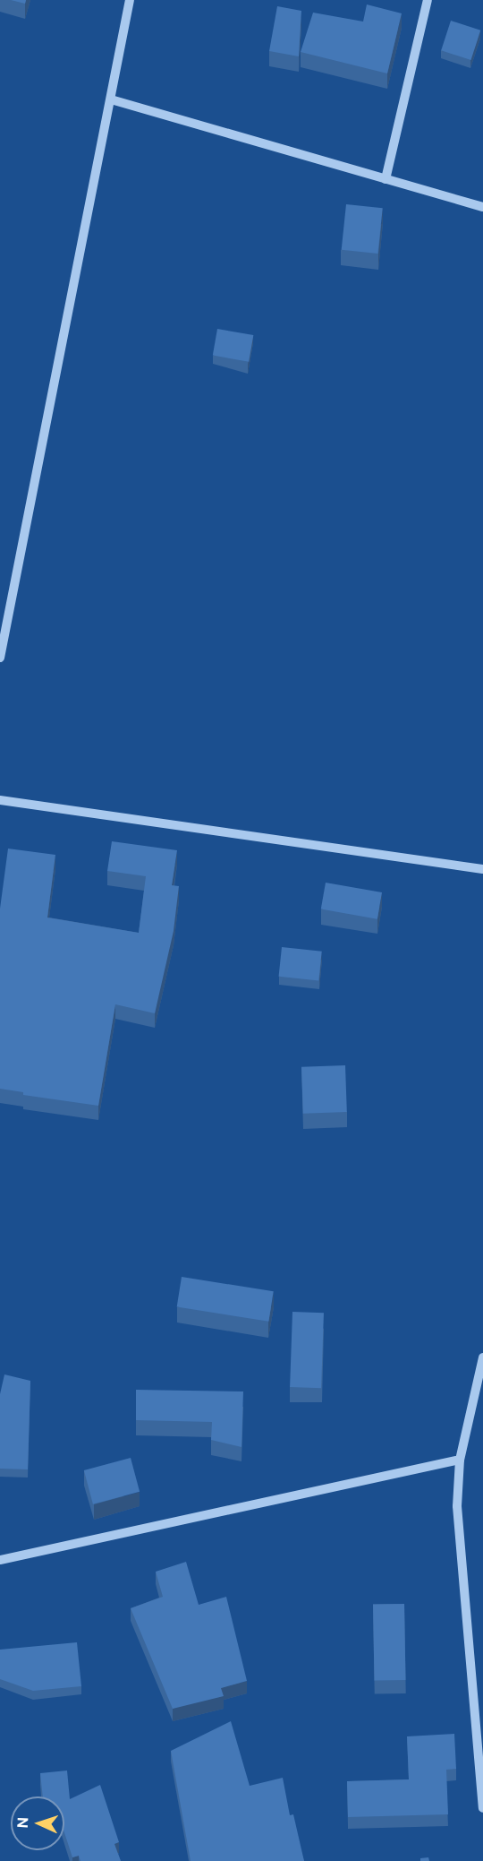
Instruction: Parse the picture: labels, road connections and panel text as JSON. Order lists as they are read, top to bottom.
{
  "north": "left"
}
